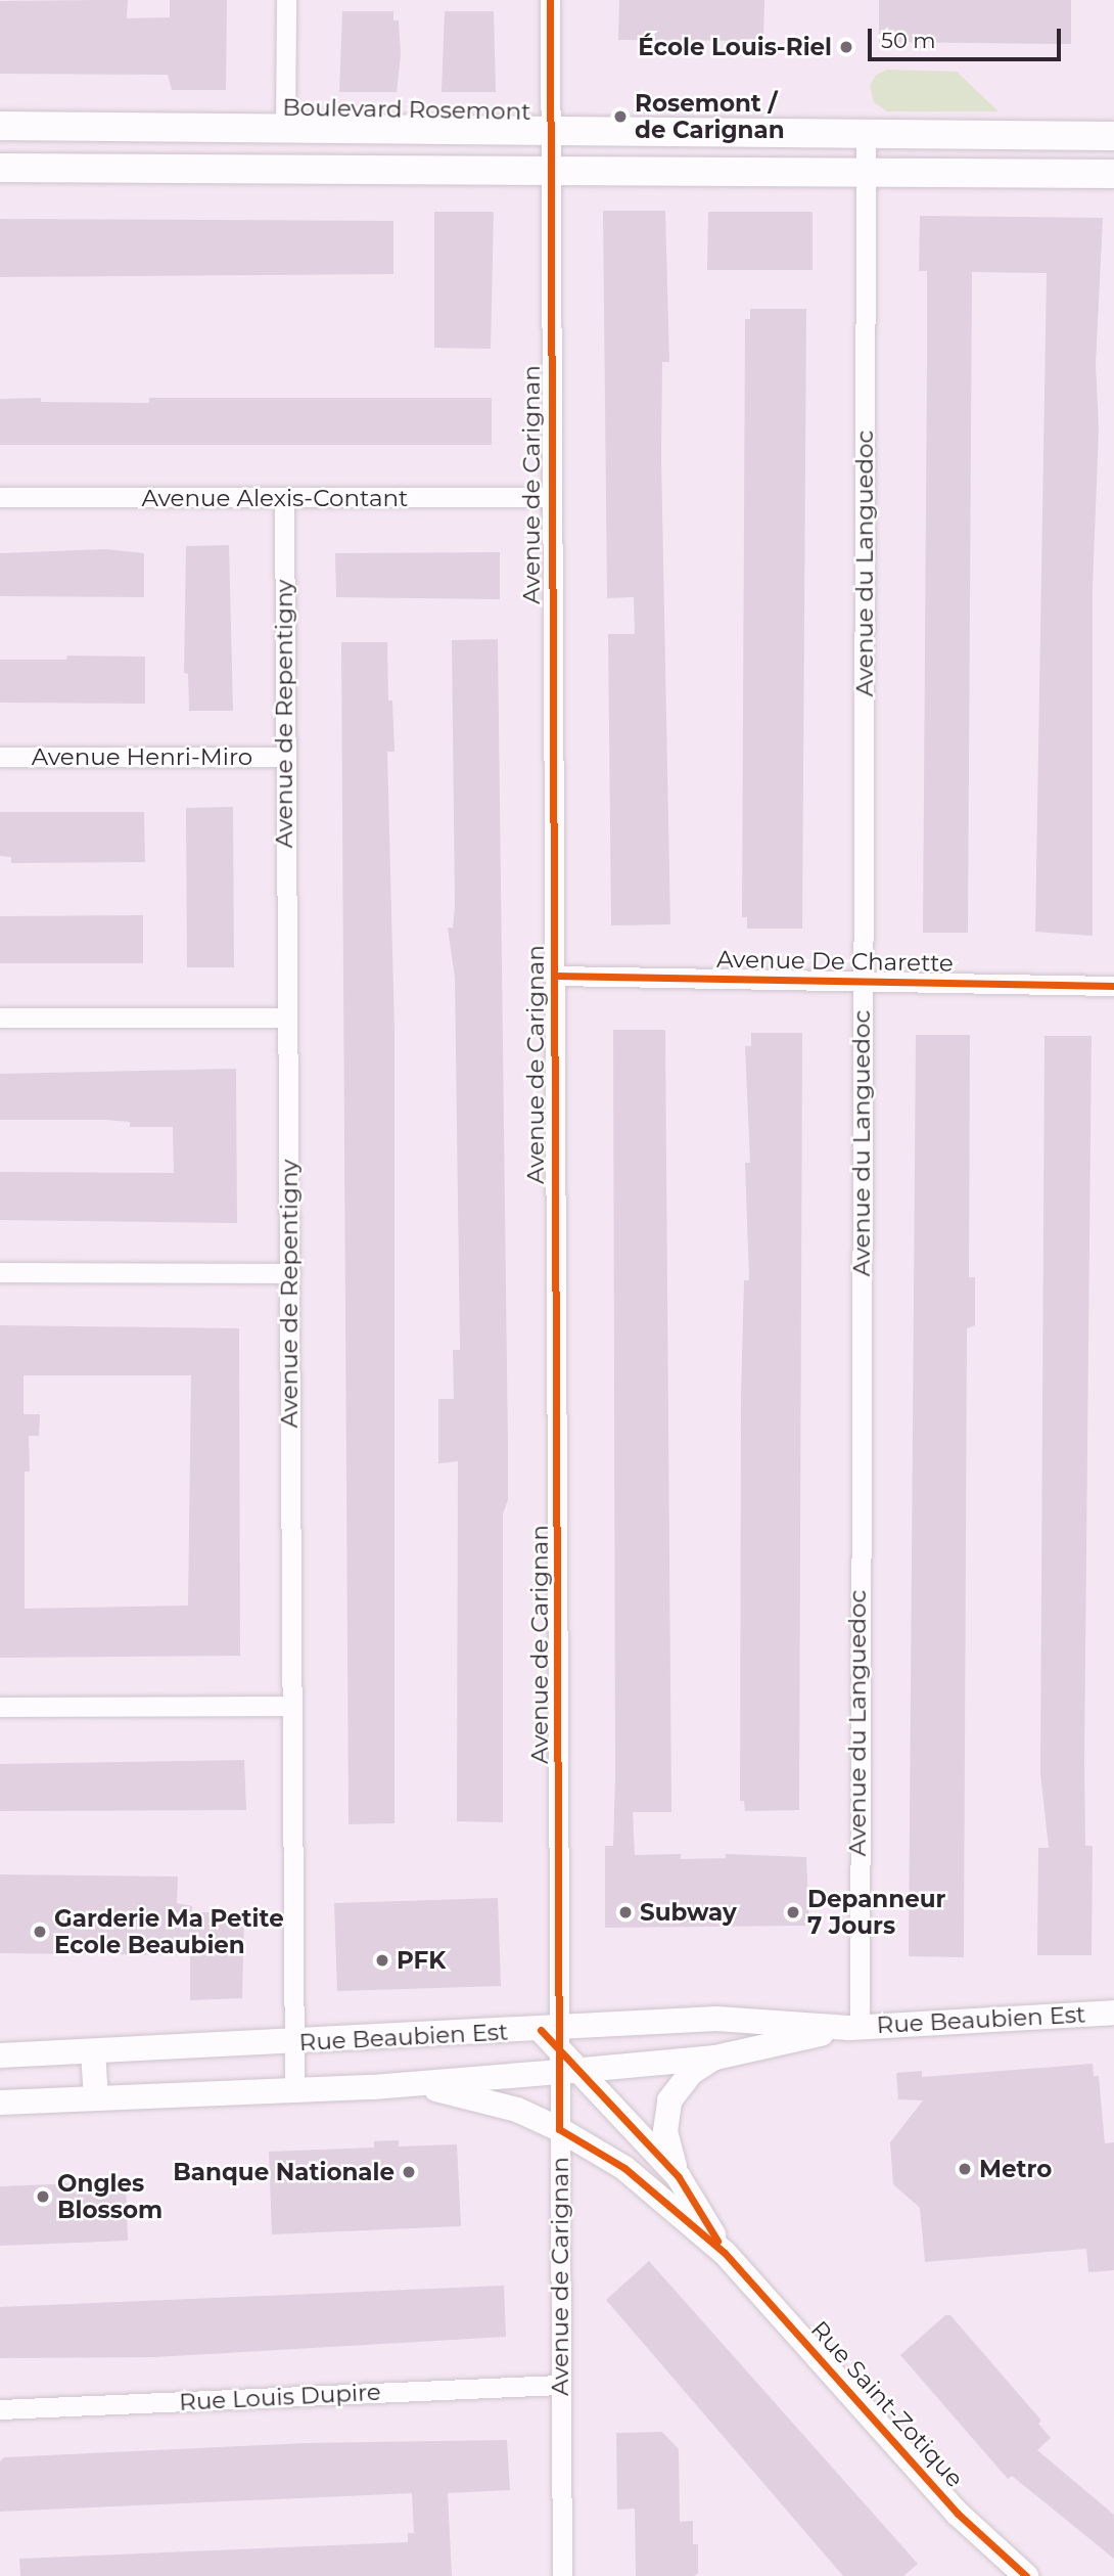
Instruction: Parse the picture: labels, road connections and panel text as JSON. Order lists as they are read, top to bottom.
{
  "streets": {
    "main road": ["Boulevard Rosemont"],
    "street": [
      "Avenue de Carignan",
      "Avenue Alexis-Contant",
      "Avenue du Languedoc",
      "Avenue de Repentigny",
      "Avenue Henri-Miro",
      "Avenue De Charette",
      "Rue Beaubien Est",
      "Rue Louis Dupire",
      "Rue Saint-Zotique"
    ]
  },
  "crossings": [
    ["Boulevard Rosemont", "Avenue de Carignan"],
    ["Boulevard Rosemont", "Avenue du Languedoc"],
    ["Avenue de Carignan", "Avenue Alexis-Contant"],
    ["Avenue de Carignan", "Avenue De Charette"],
    ["Avenue de Carignan", "Rue Beaubien Est"],
    ["Avenue de Carignan", "Rue Louis Dupire"],
    ["Avenue de Carignan", "Rue Saint-Zotique"],
    ["Avenue Alexis-Contant", "Avenue de Repentigny"],
    ["Avenue du Languedoc", "Avenue De Charette"],
    ["Avenue du Languedoc", "Rue Beaubien Est"],
    ["Avenue de Repentigny", "Avenue Henri-Miro"],
    ["Avenue de Repentigny", "Rue Beaubien Est"],
    ["Rue Beaubien Est", "Rue Saint-Zotique"]
  ],
  "places": [
    "École Louis-Riel",
    "Rosemont / de Carignan",
    "Subway",
    "Depanneur 7 Jours",
    "Garderie Ma Petite Ecole Beaubien",
    "PFK",
    "Metro",
    "Banque Nationale",
    "Ongles Blossom"
  ],
  "scale_bar": "50 m"
}
